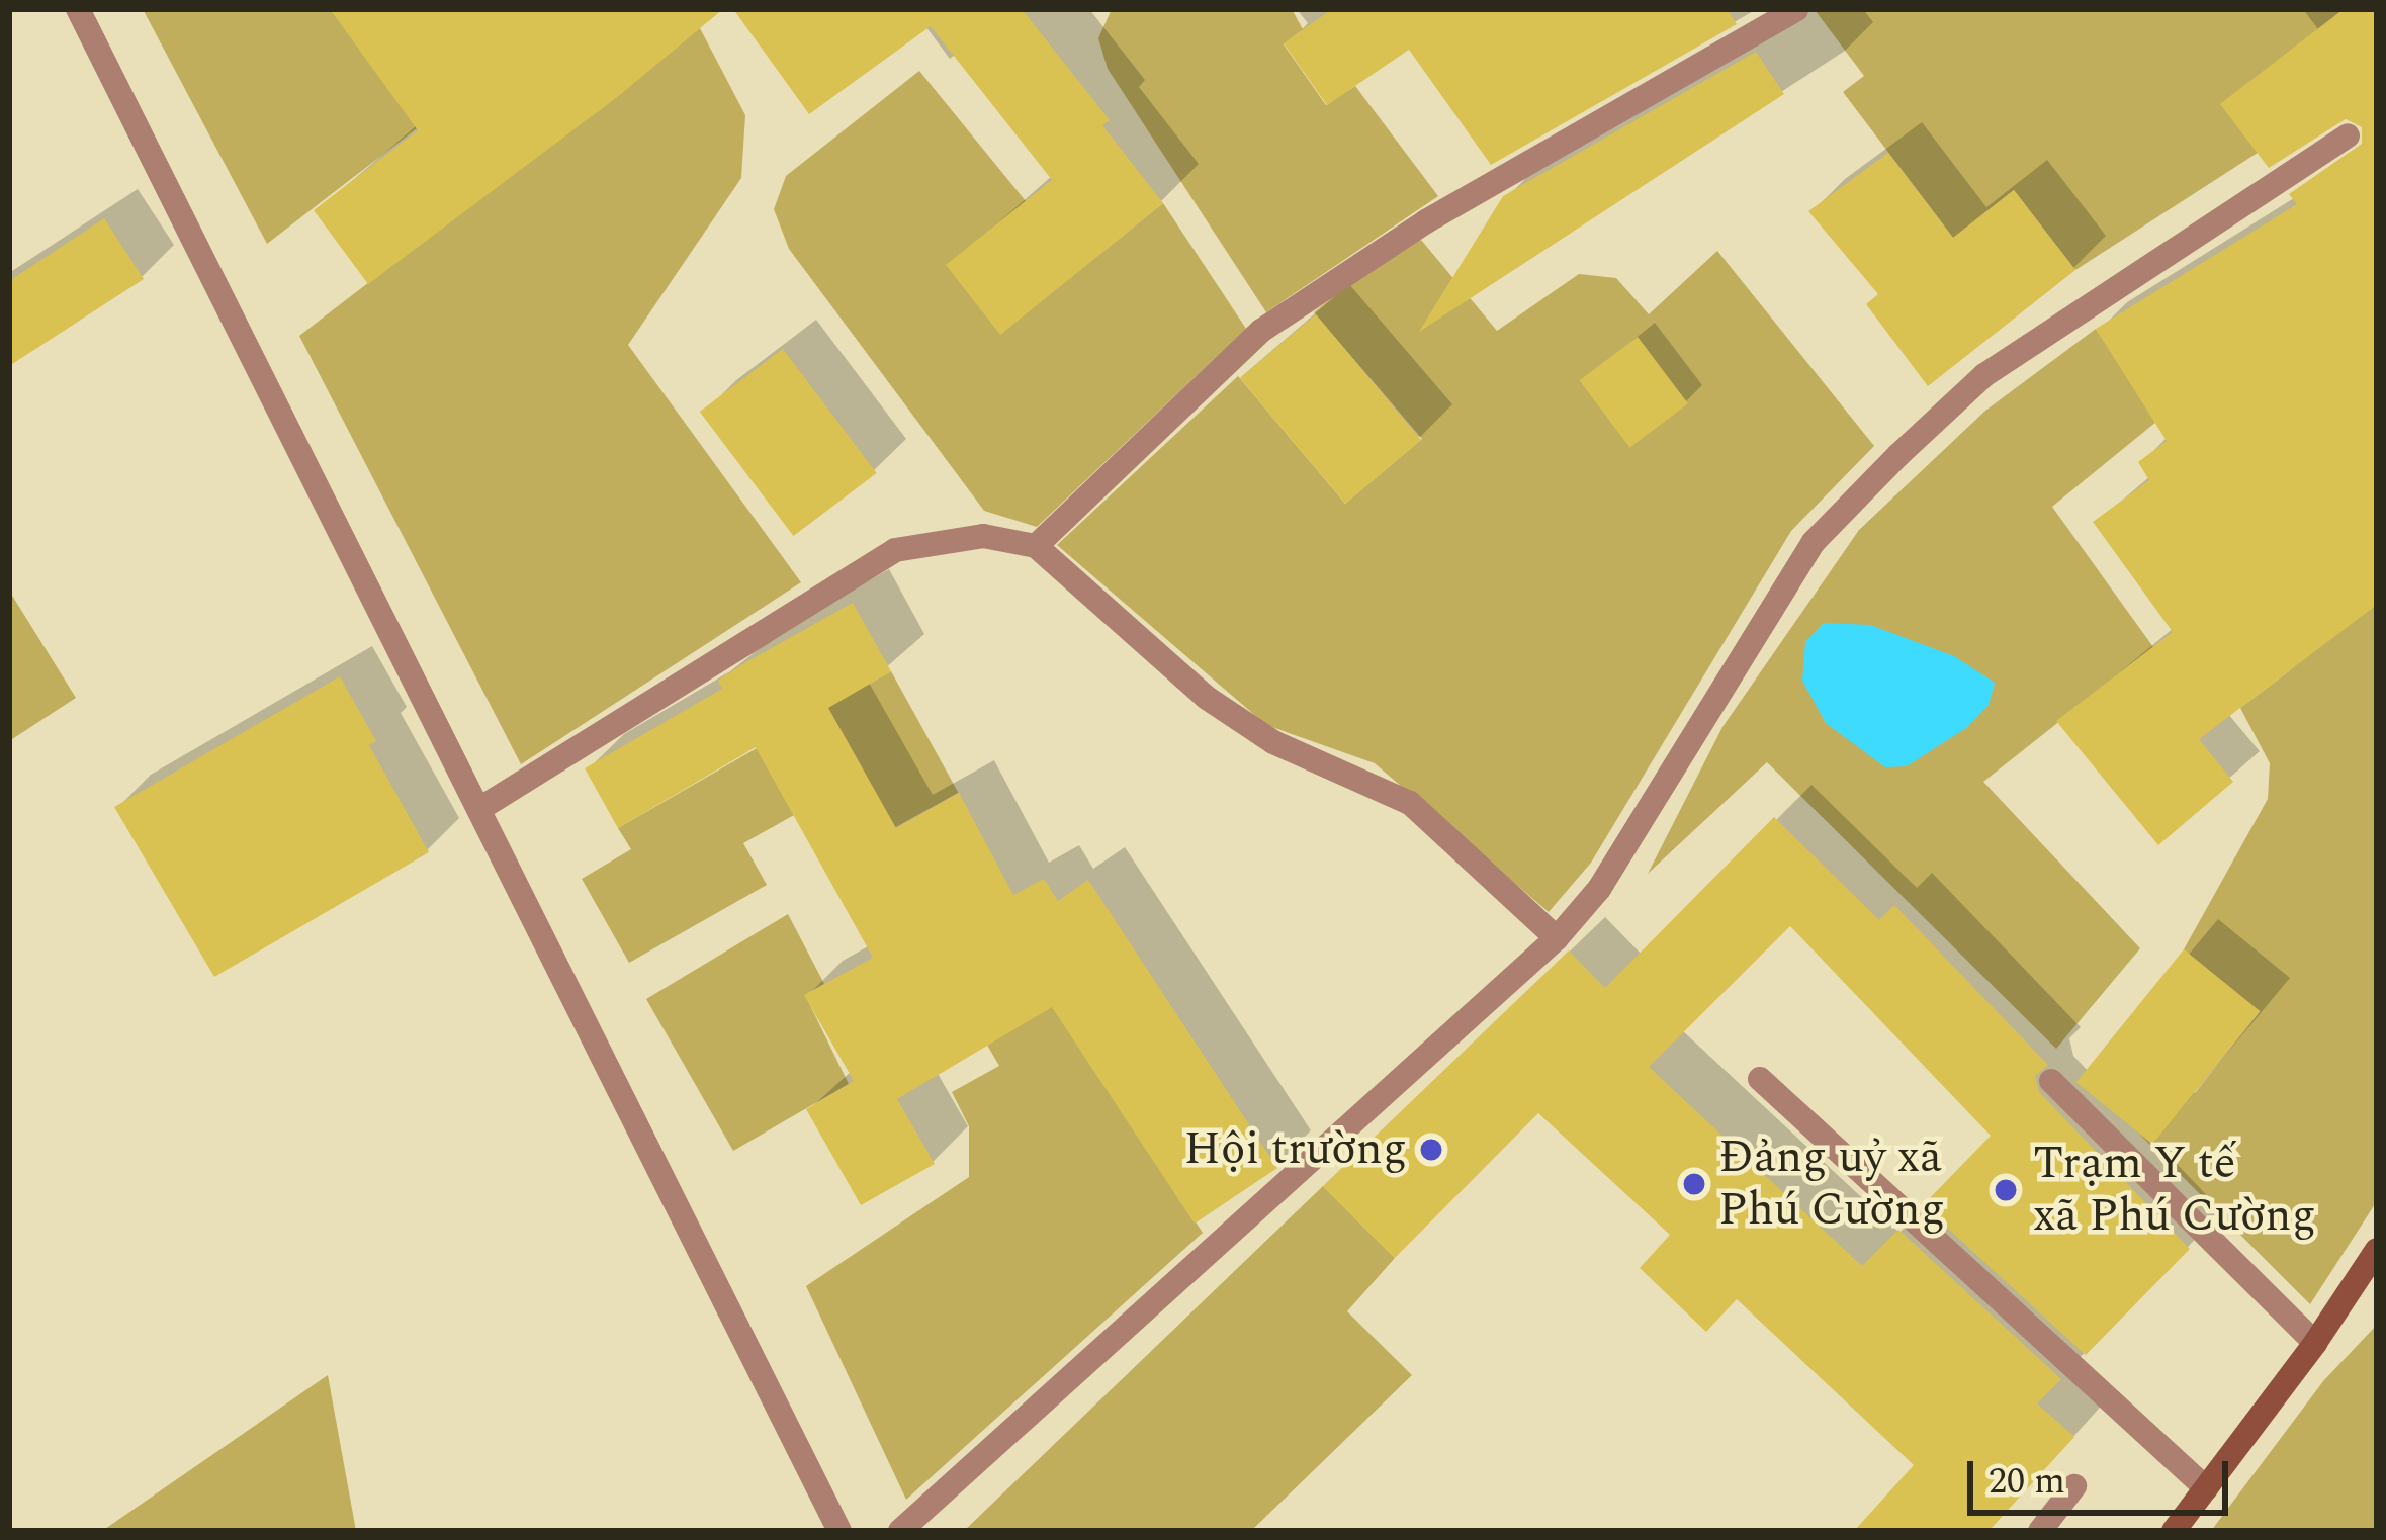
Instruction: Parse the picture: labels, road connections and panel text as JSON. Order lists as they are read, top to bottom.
{
  "places": ["Hội trường", "Đảng uỷ xã Phú Cường", "Trạm Y tế xã Phú Cường"],
  "scale_bar": "20 m"
}
